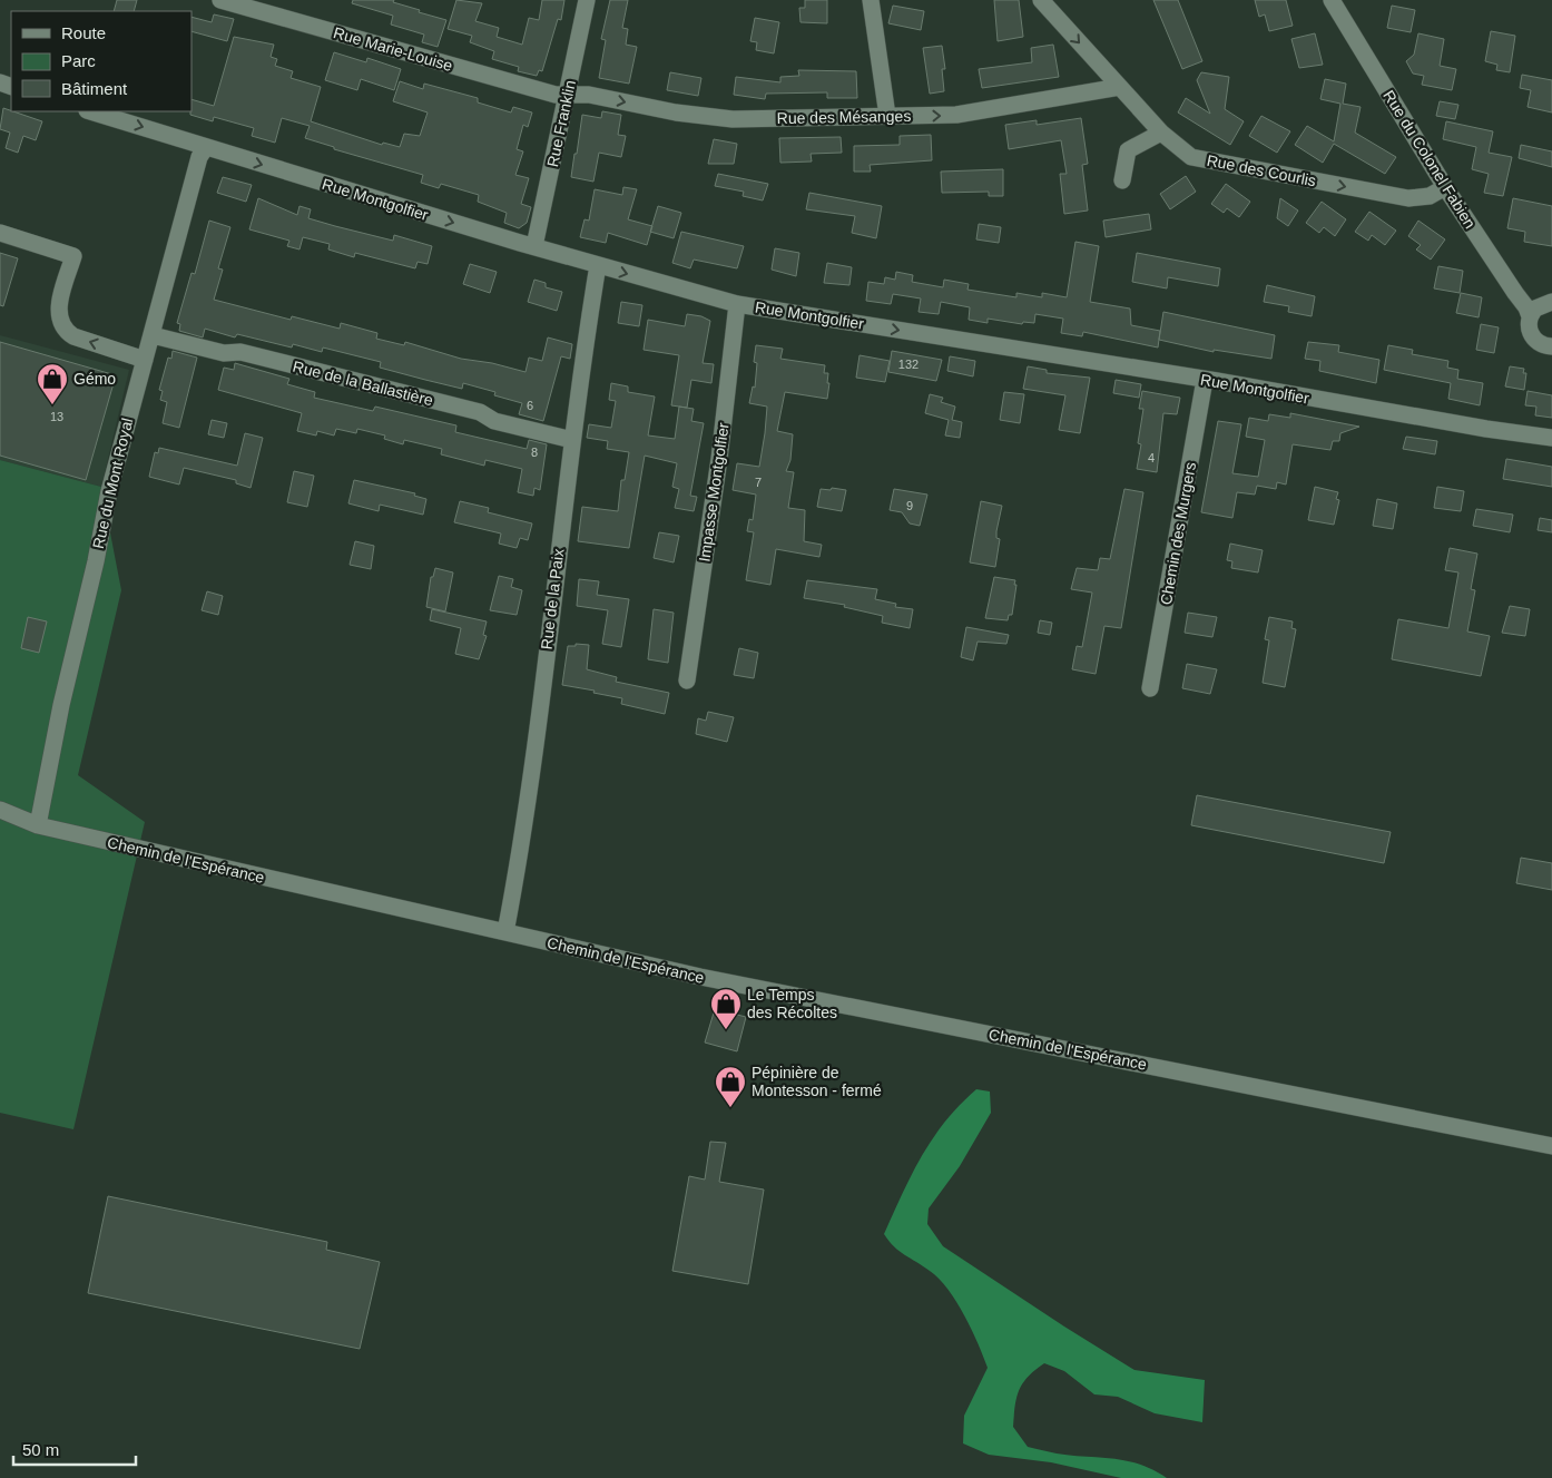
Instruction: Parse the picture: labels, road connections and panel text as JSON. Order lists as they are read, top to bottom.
{
  "streets": {
    "street": [
      "Rue Marie-Louise",
      "Rue des Mésanges",
      "Rue Franklin",
      "Rue du Colonel Fabien",
      "Rue des Courlis",
      "Rue Montgolfier",
      "Rue de la Ballastière",
      "Rue du Mont Royal",
      "Impasse Montgolfier",
      "Chemin des Murgers",
      "Rue de la Paix",
      "Chemin de l'Espérance"
    ]
  },
  "crossings": [
    ["Rue Marie-Louise", "Rue des Mésanges"],
    ["Rue Marie-Louise", "Rue Franklin"],
    ["Rue des Mésanges", "Rue Franklin"],
    ["Rue des Mésanges", "Rue des Courlis"],
    ["Rue Franklin", "Rue Montgolfier"],
    ["Rue du Colonel Fabien", "Rue des Courlis"],
    ["Rue Montgolfier", "Rue du Mont Royal"],
    ["Rue Montgolfier", "Impasse Montgolfier"],
    ["Rue Montgolfier", "Chemin des Murgers"],
    ["Rue Montgolfier", "Rue de la Paix"],
    ["Rue de la Ballastière", "Rue du Mont Royal"],
    ["Rue de la Ballastière", "Rue de la Paix"],
    ["Rue du Mont Royal", "Chemin de l'Espérance"],
    ["Rue de la Paix", "Chemin de l'Espérance"]
  ],
  "one_way": ["Rue des Mésanges", "Rue des Courlis", "Rue Montgolfier"],
  "places": {
    "shop": ["Gémo", "Le Temps des Récoltes", "Pépinière de Montesson - fermé"]
  },
  "house_numbers": [
    "132",
    "6",
    "13",
    "8",
    "4",
    "7",
    "9"
  ],
  "legend": ["Route", "Parc", "Bâtiment"],
  "scale_bar": "50 m"
}
